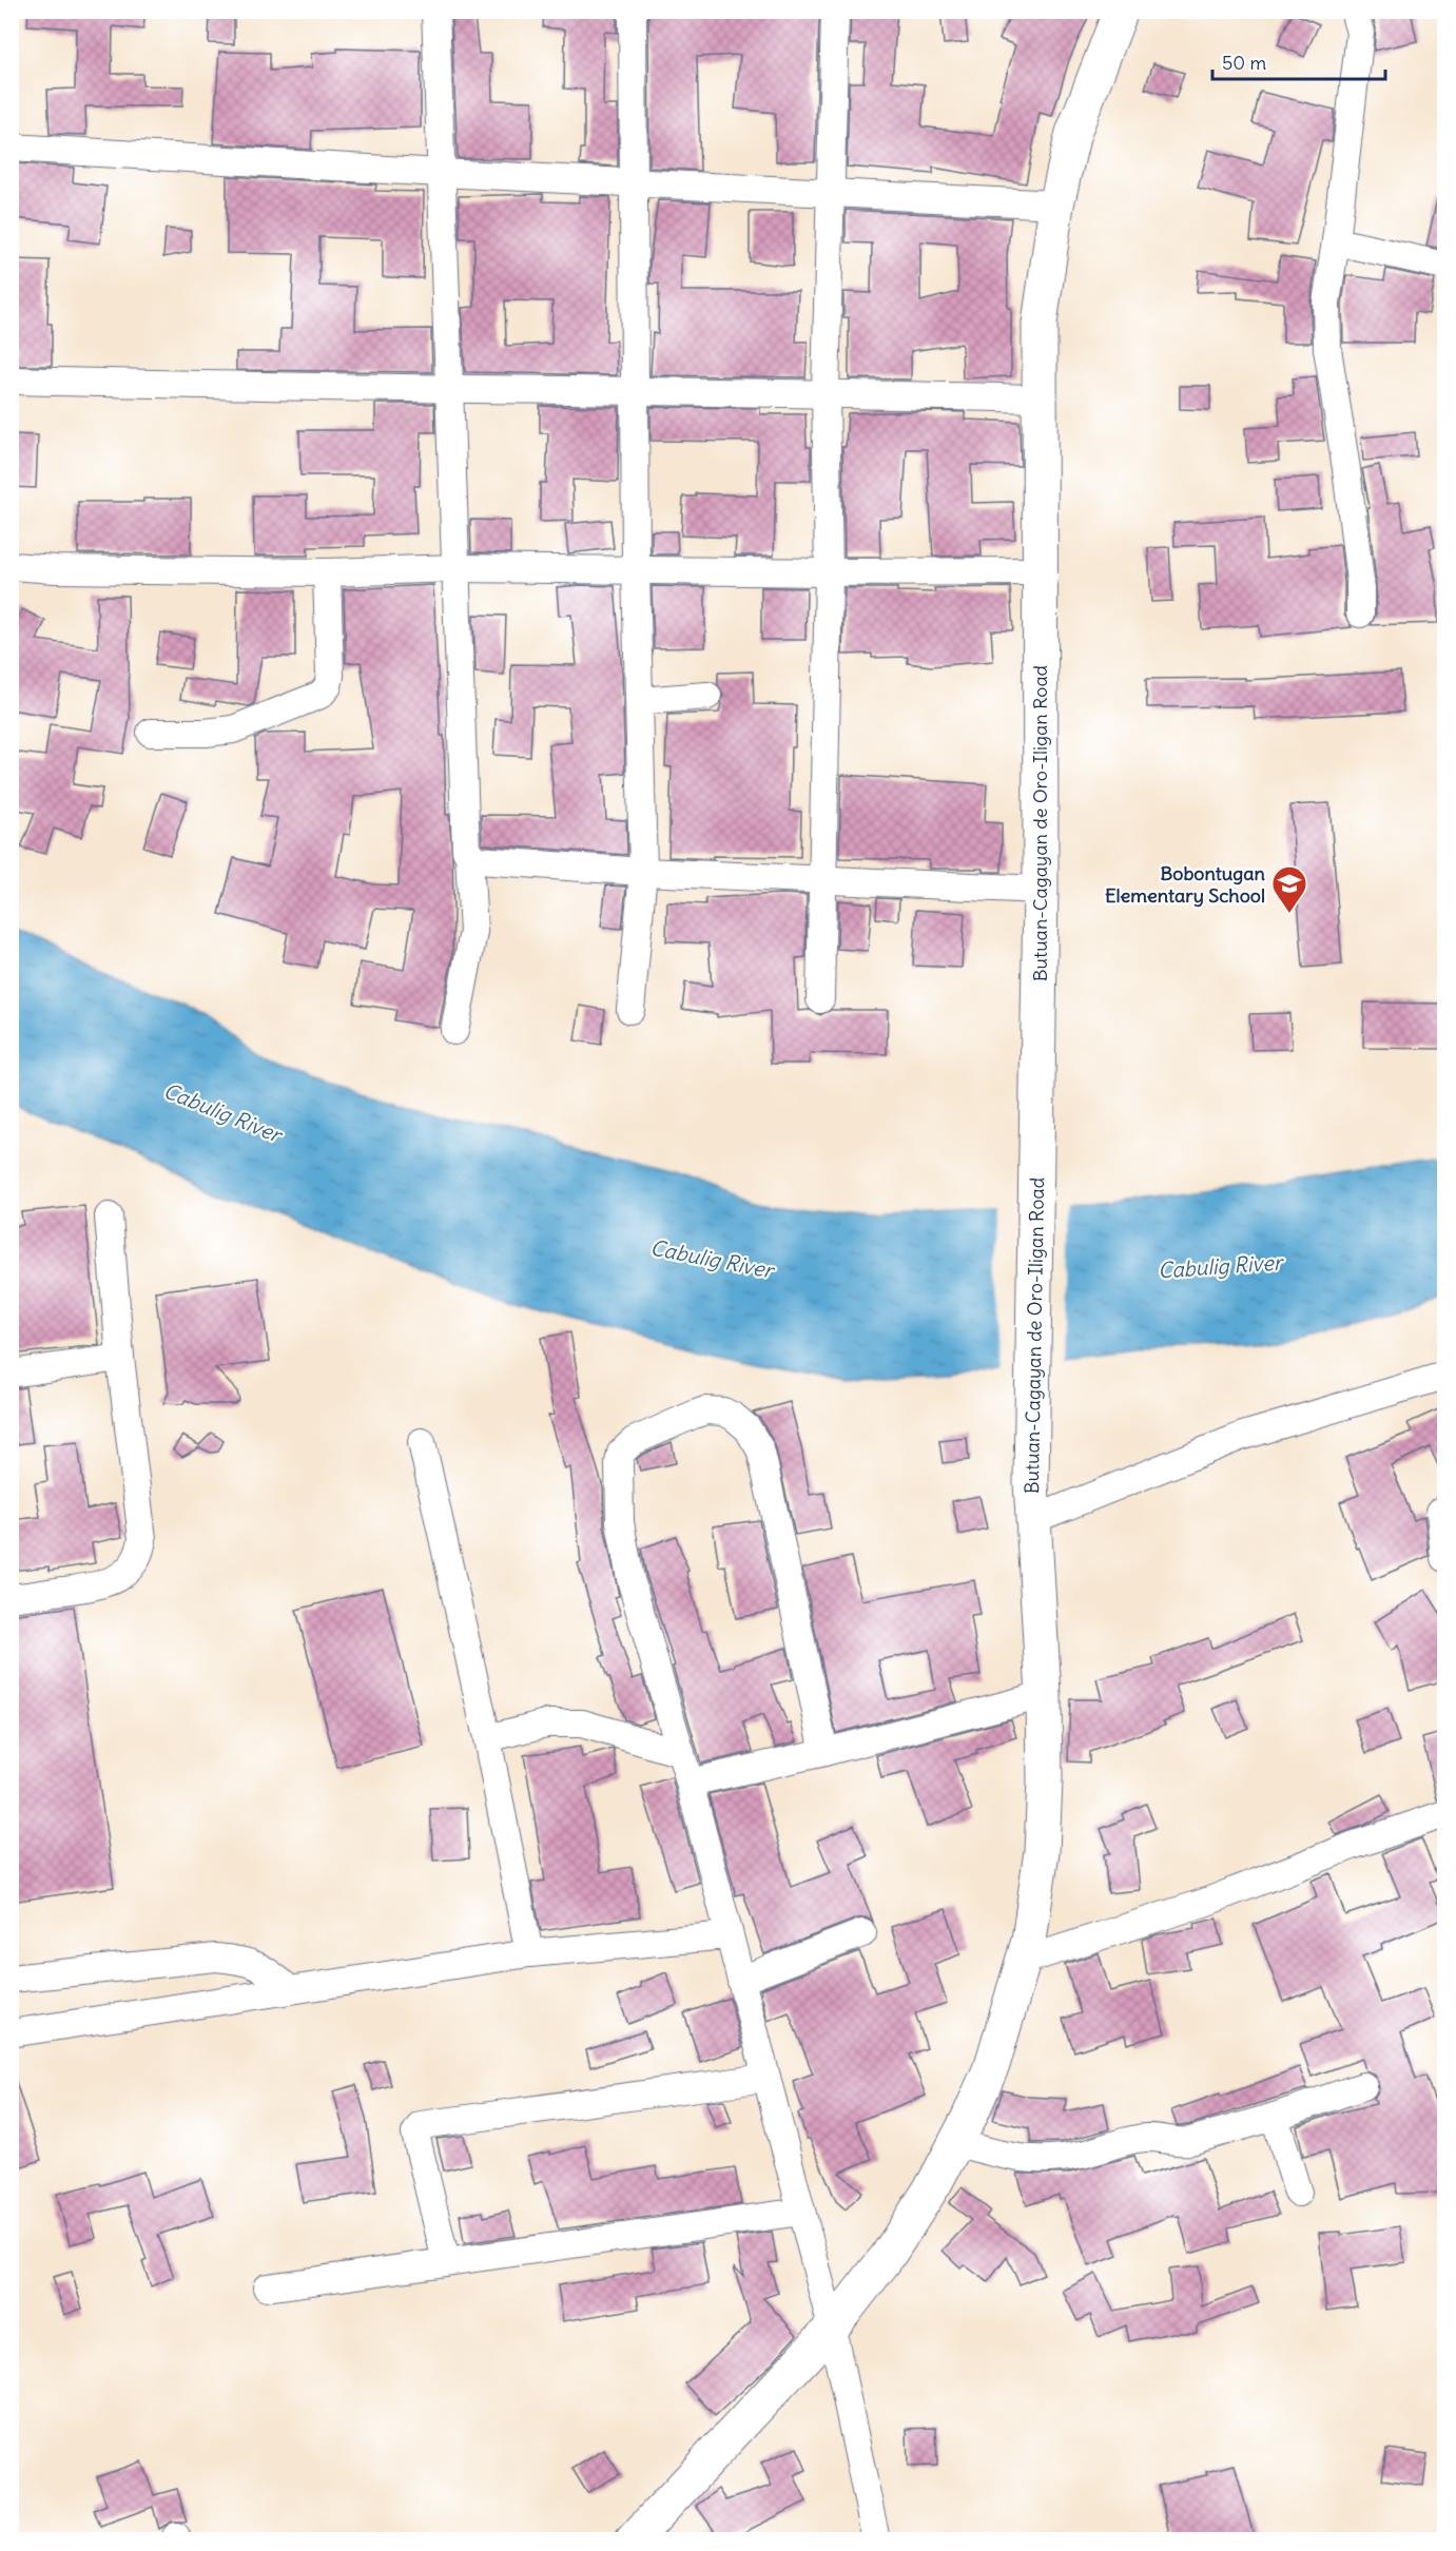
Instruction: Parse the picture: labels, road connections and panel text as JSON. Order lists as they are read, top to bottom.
{
  "streets": {
    "highway": ["Butuan-Cagayan de Oro-Iligan Road"]
  },
  "water": ["Cabulig River"],
  "places": {
    "school or university": ["Bobontugan Elementary School"]
  },
  "scale_bar": "50 m"
}
